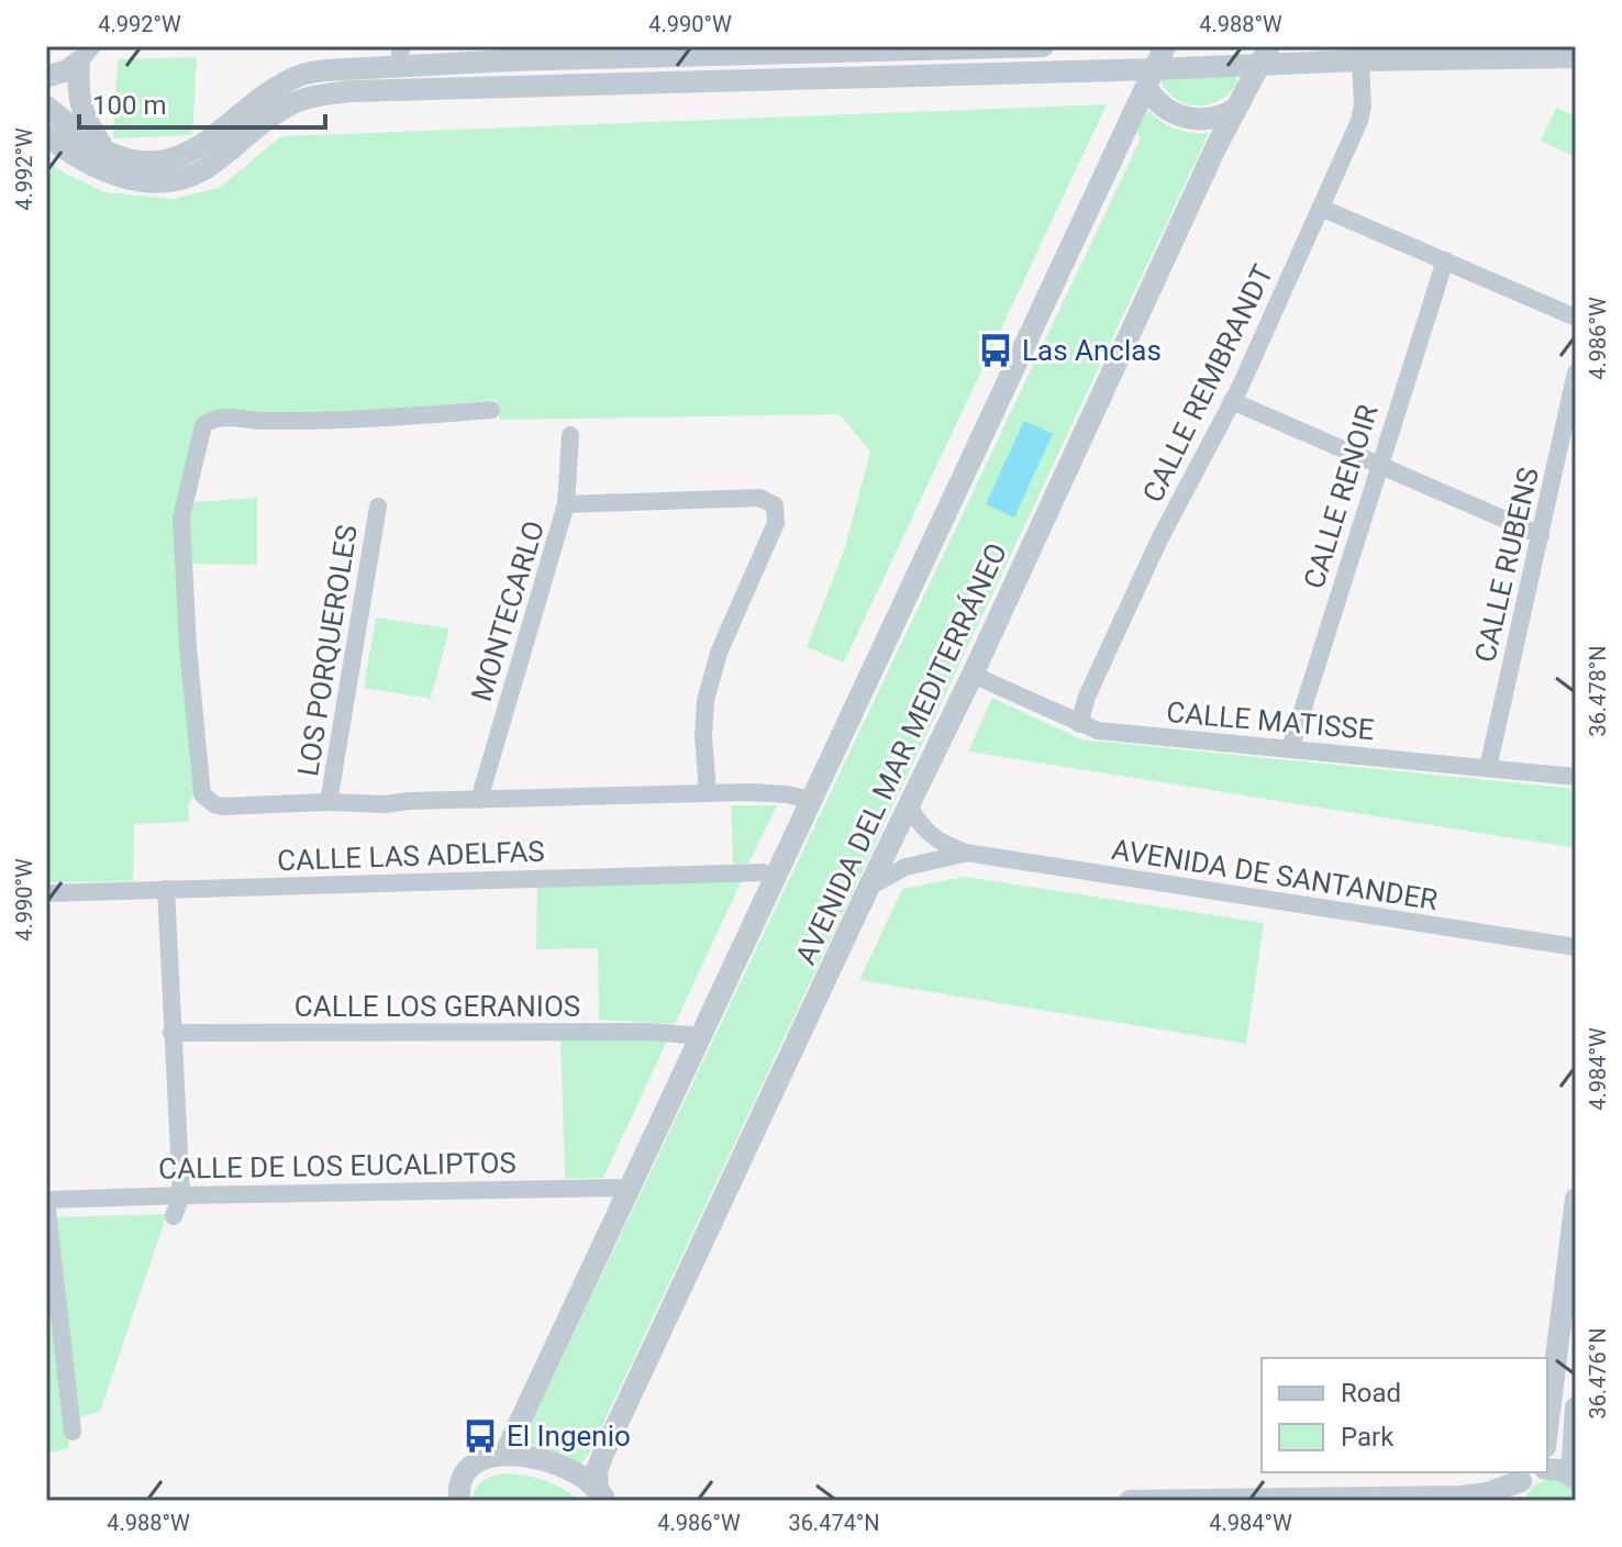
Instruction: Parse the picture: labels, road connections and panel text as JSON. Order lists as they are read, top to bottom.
{
  "streets": {
    "street": [
      "CALLE REMBRANDT",
      "CALLE RENOIR",
      "CALLE RUBENS",
      "MONTECARLO",
      "LOS PORQUEROLES",
      "CALLE MATISSE",
      "AVENIDA DEL MAR MEDITERRÁNEO",
      "CALLE LAS ADELFAS",
      "AVENIDA DE SANTANDER",
      "CALLE LOS GERANIOS",
      "CALLE DE LOS EUCALIPTOS"
    ]
  },
  "crossings": [
    ["CALLE REMBRANDT", "CALLE MATISSE"],
    ["CALLE RENOIR", "CALLE MATISSE"],
    ["CALLE RUBENS", "CALLE MATISSE"],
    ["CALLE MATISSE", "AVENIDA DEL MAR MEDITERRÁNEO"],
    ["AVENIDA DEL MAR MEDITERRÁNEO", "CALLE LAS ADELFAS"],
    ["AVENIDA DEL MAR MEDITERRÁNEO", "AVENIDA DE SANTANDER"],
    ["AVENIDA DEL MAR MEDITERRÁNEO", "CALLE LOS GERANIOS"],
    ["AVENIDA DEL MAR MEDITERRÁNEO", "CALLE DE LOS EUCALIPTOS"]
  ],
  "places": {
    "bus stop": ["Las Anclas", "El Ingenio"]
  },
  "legend": ["Road", "Park"],
  "scale_bar": "100 m",
  "coordinates": [
    "4.992°W",
    "4.990°W",
    "4.988°W",
    "4.986°W",
    "36.478°N",
    "4.984°W",
    "36.476°N",
    "36.474°N"
  ]
}
